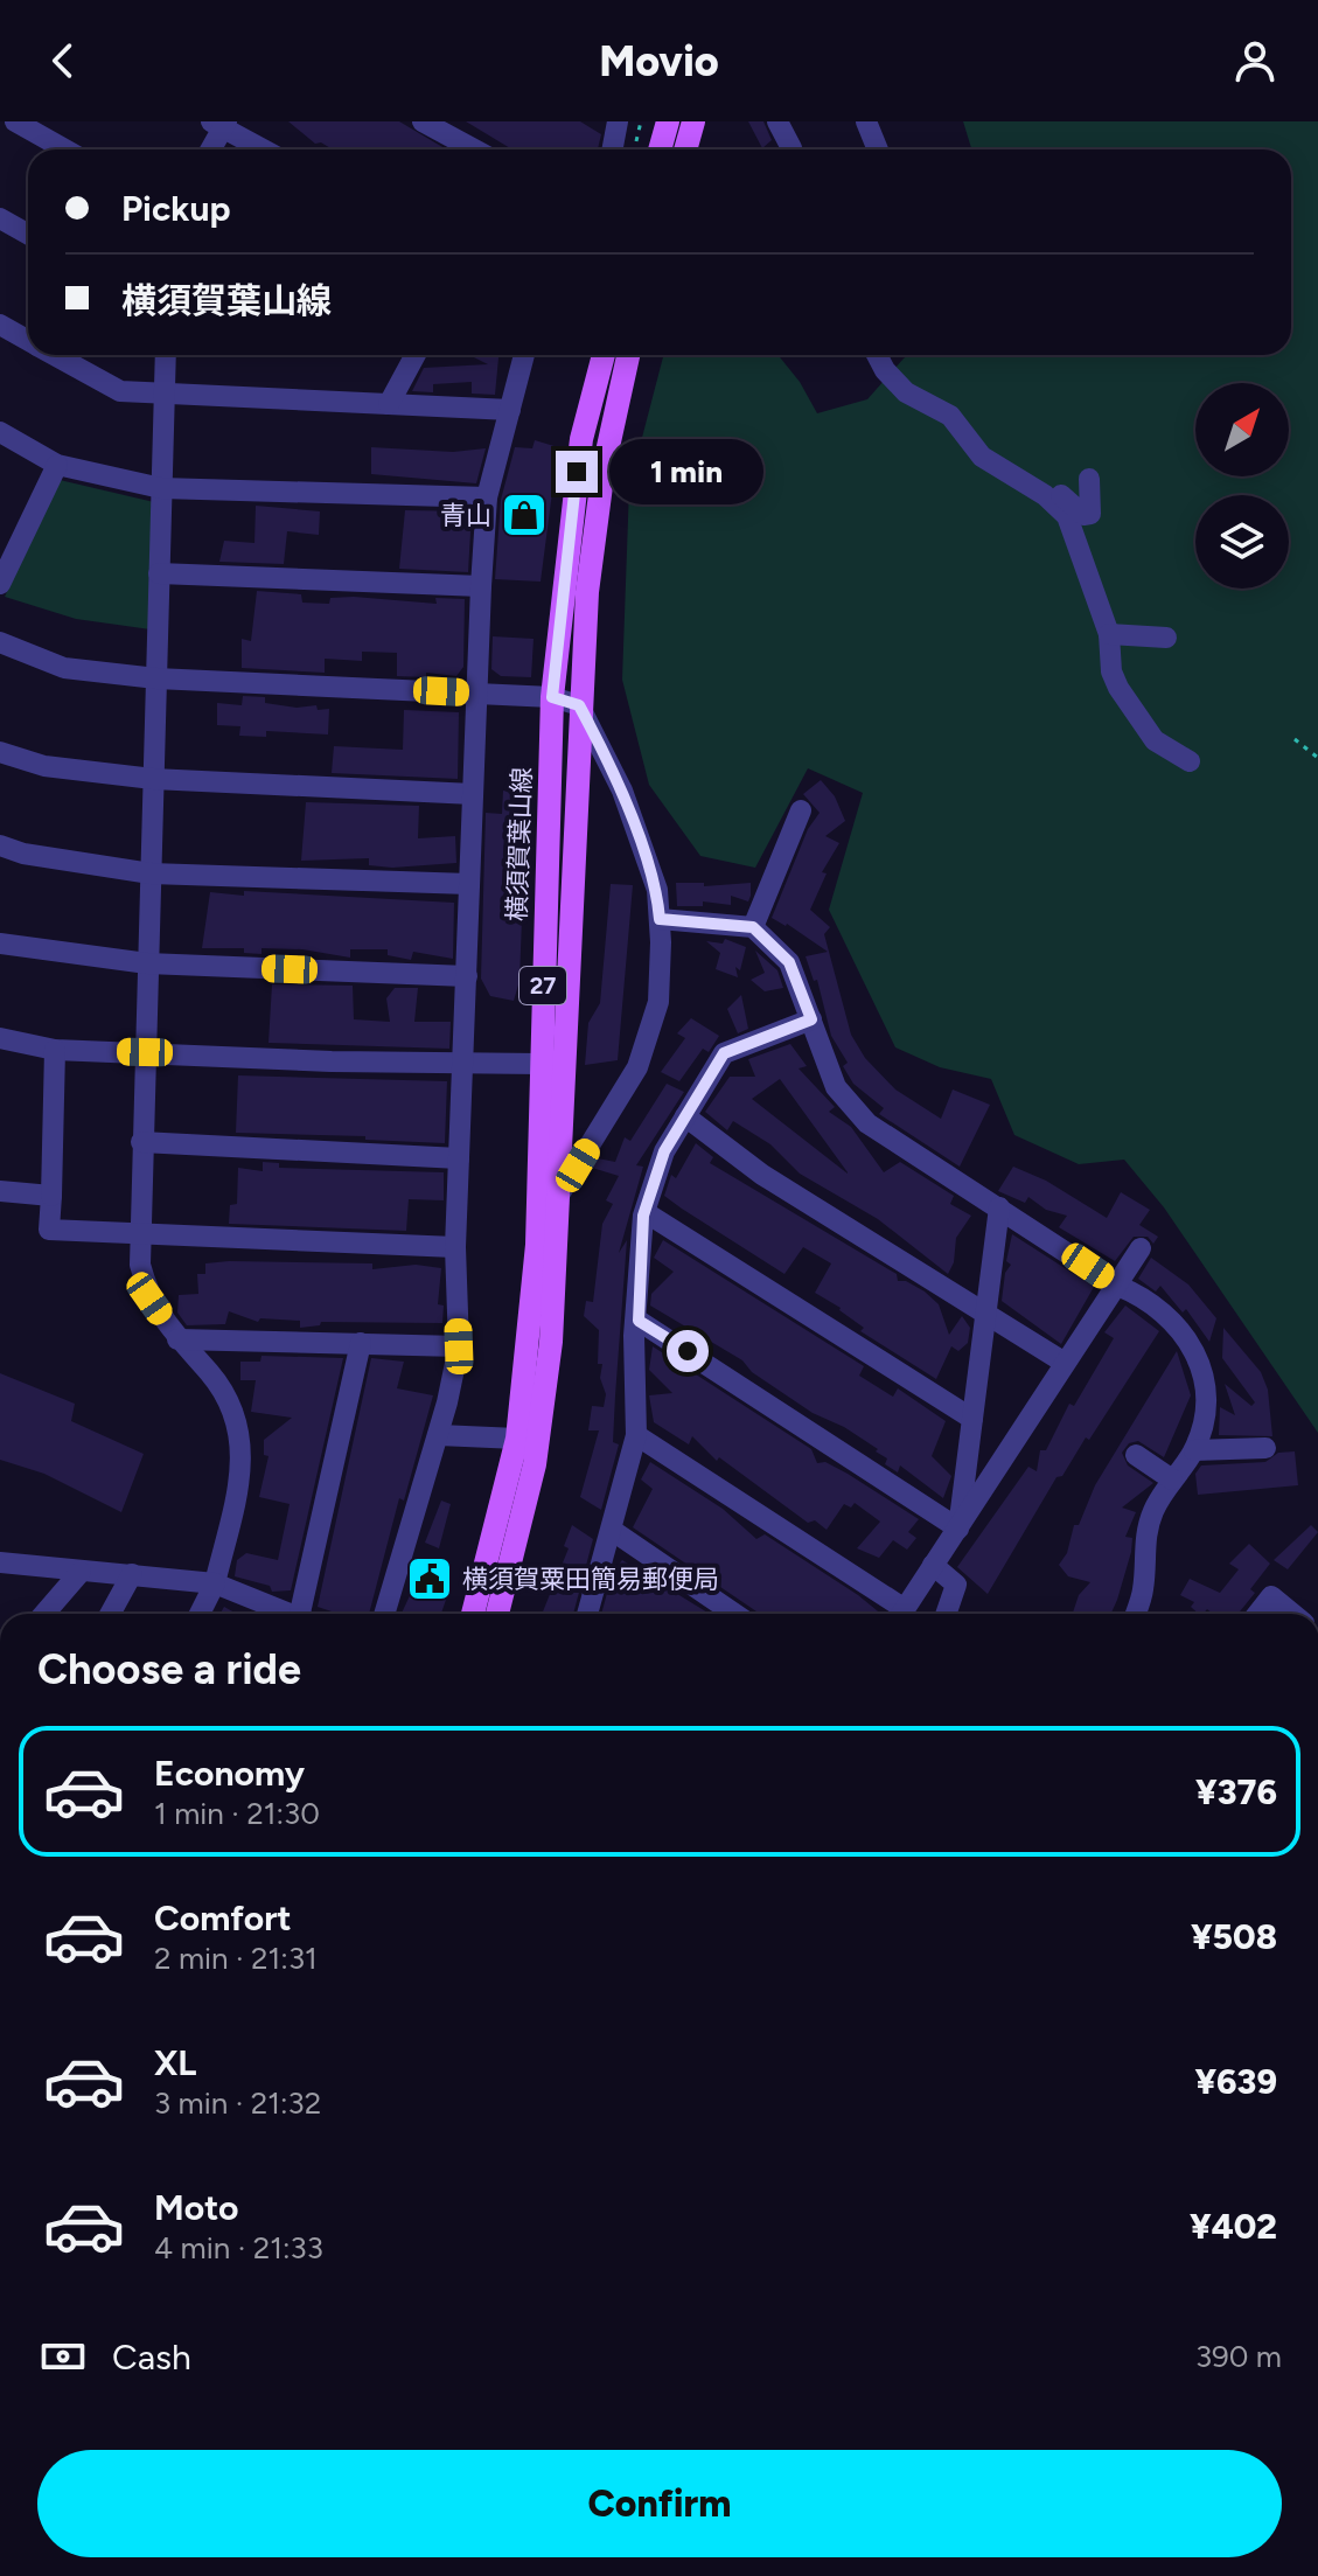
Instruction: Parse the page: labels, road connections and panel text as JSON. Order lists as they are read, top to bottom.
{
  "streets": {
    "main road": ["横須賀葉山線", "27"]
  },
  "places": {
    "shop": ["青山"],
    "public building": ["横須賀粟田簡易郵便局"]
  },
  "north": "top right",
  "page": {
    "header": "Movio",
    "banner": ["Pickup", "横須賀葉山線"],
    "bubble": "1 min",
    "heading": "Choose a ride",
    "list": [
      {
        "name": "Economy",
        "note": "1 min · 21:30",
        "value": "¥376"
      },
      {
        "name": "Comfort",
        "note": "2 min · 21:31",
        "value": "¥508"
      },
      {
        "name": "XL",
        "note": "3 min · 21:32",
        "value": "¥639"
      },
      {
        "name": "Moto",
        "note": "4 min · 21:33",
        "value": "¥402"
      }
    ],
    "pay": ["Cash", "390 m"],
    "buttons": "Confirm"
  }
}
